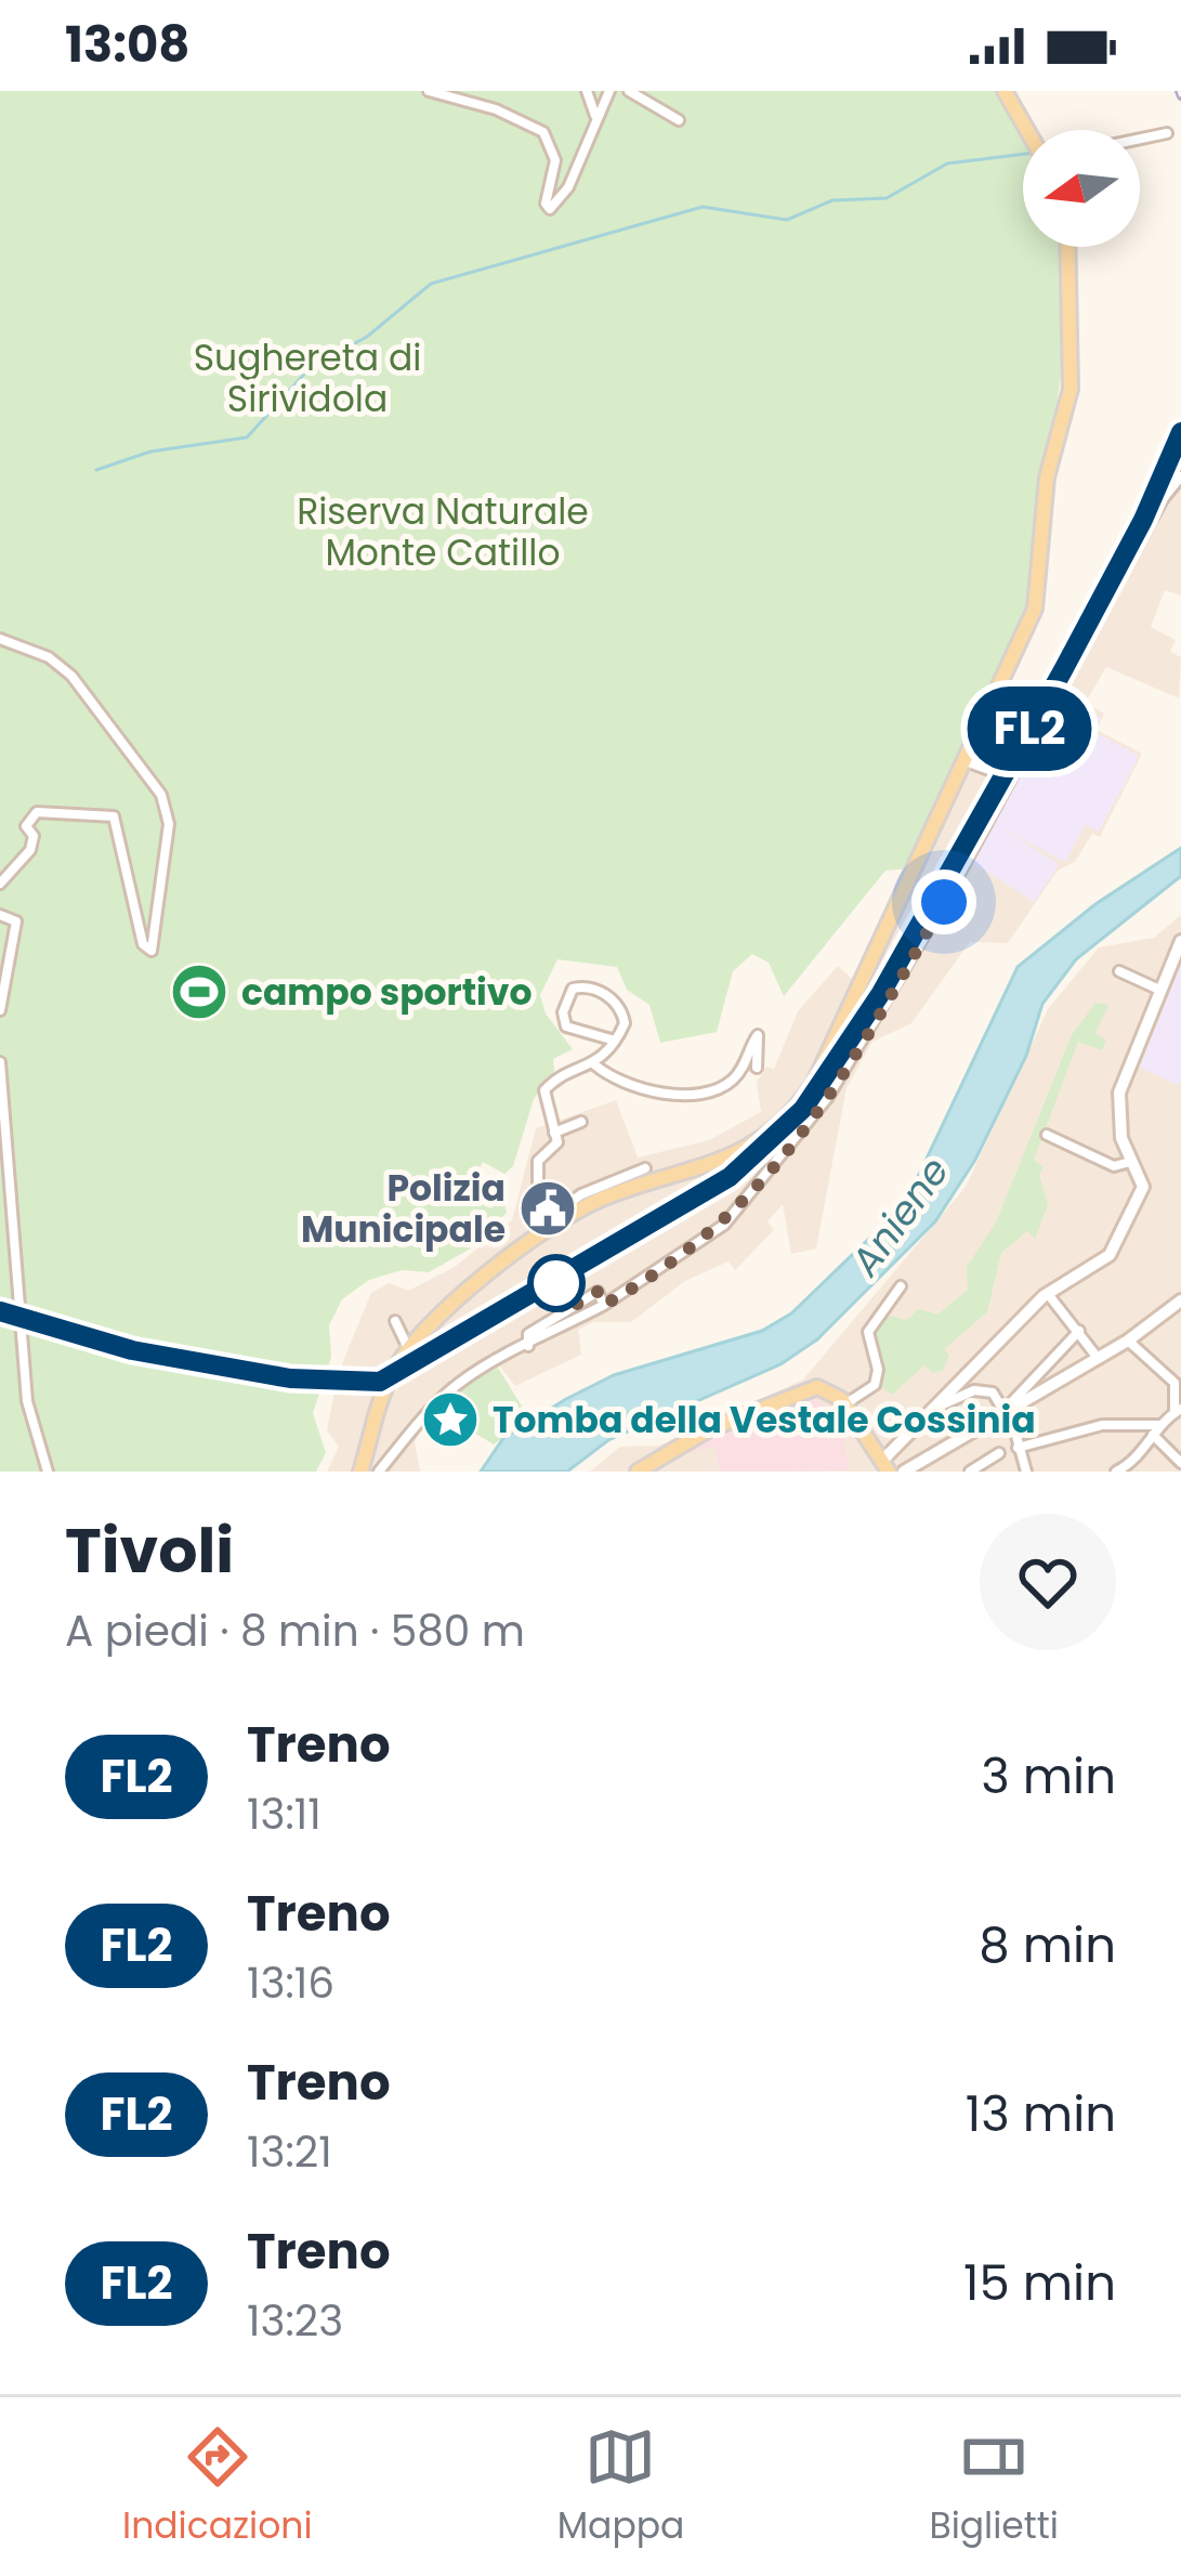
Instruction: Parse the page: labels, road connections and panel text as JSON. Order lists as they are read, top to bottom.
{
  "water": ["Aniene"],
  "parks": ["Sughereta di Sirividola", "Riserva Naturale Monte Catillo"],
  "places": {
    "sports": ["campo sportivo"],
    "public building": ["Polizia Municipale"],
    "place": ["Tomba della Vestale Cossinia"]
  },
  "north": "left",
  "page": {
    "status": "13:08",
    "on_map": "FL2",
    "heading": ["Tivoli", "A piedi · 8 min · 580 m"],
    "list": [
      {
        "mark": "FL2",
        "name": "Treno",
        "note": "13:11",
        "value": "3 min"
      },
      {
        "mark": "FL2",
        "name": "Treno",
        "note": "13:16",
        "value": "8 min"
      },
      {
        "mark": "FL2",
        "name": "Treno",
        "note": "13:21",
        "value": "13 min"
      },
      {
        "mark": "FL2",
        "name": "Treno",
        "note": "13:23",
        "value": "15 min"
      }
    ],
    "tabs": ["Indicazioni", "Mappa", "Biglietti"]
  }
}
